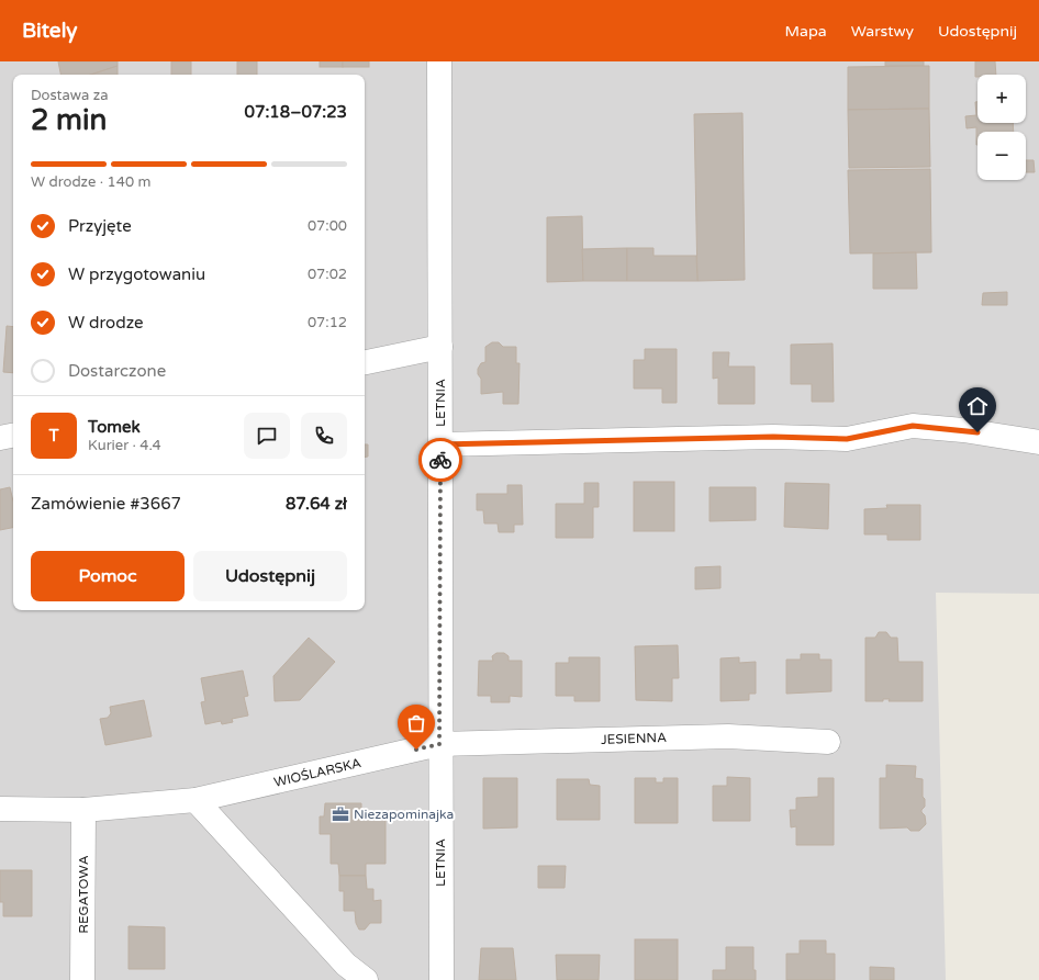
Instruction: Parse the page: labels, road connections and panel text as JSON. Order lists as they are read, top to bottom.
{
  "streets": {
    "street": [
      "LETNIA",
      "JESIENNA",
      "WIOŚLARSKA",
      "REGATOWA"
    ]
  },
  "crossings": [
    ["LETNIA", "JESIENNA"],
    ["LETNIA", "WIOŚLARSKA"],
    ["JESIENNA", "WIOŚLARSKA"],
    ["WIOŚLARSKA", "REGATOWA"]
  ],
  "places": {
    "office": ["Niezapominajka"]
  },
  "page": {
    "header": "Bitely",
    "nav": ["Mapa", "Warstwy", "Udostępnij"],
    "map_buttons": ["+", "−"],
    "heading": ["2 min", "Dostawa za", "07:18–07:23"],
    "panel": [
      "Tomek",
      "Kurier · 4.4",
      "Zamówienie #3667",
      "87.64 zł"
    ],
    "bar": "W drodze · 140 m",
    "list": [
      ["Przyjęte", "07:00"],
      ["W przygotowaniu", "07:02"],
      ["W drodze", "07:12"],
      "Dostarczone"
    ],
    "round": "T",
    "buttons": ["Pomoc", "Udostępnij"]
  }
}
